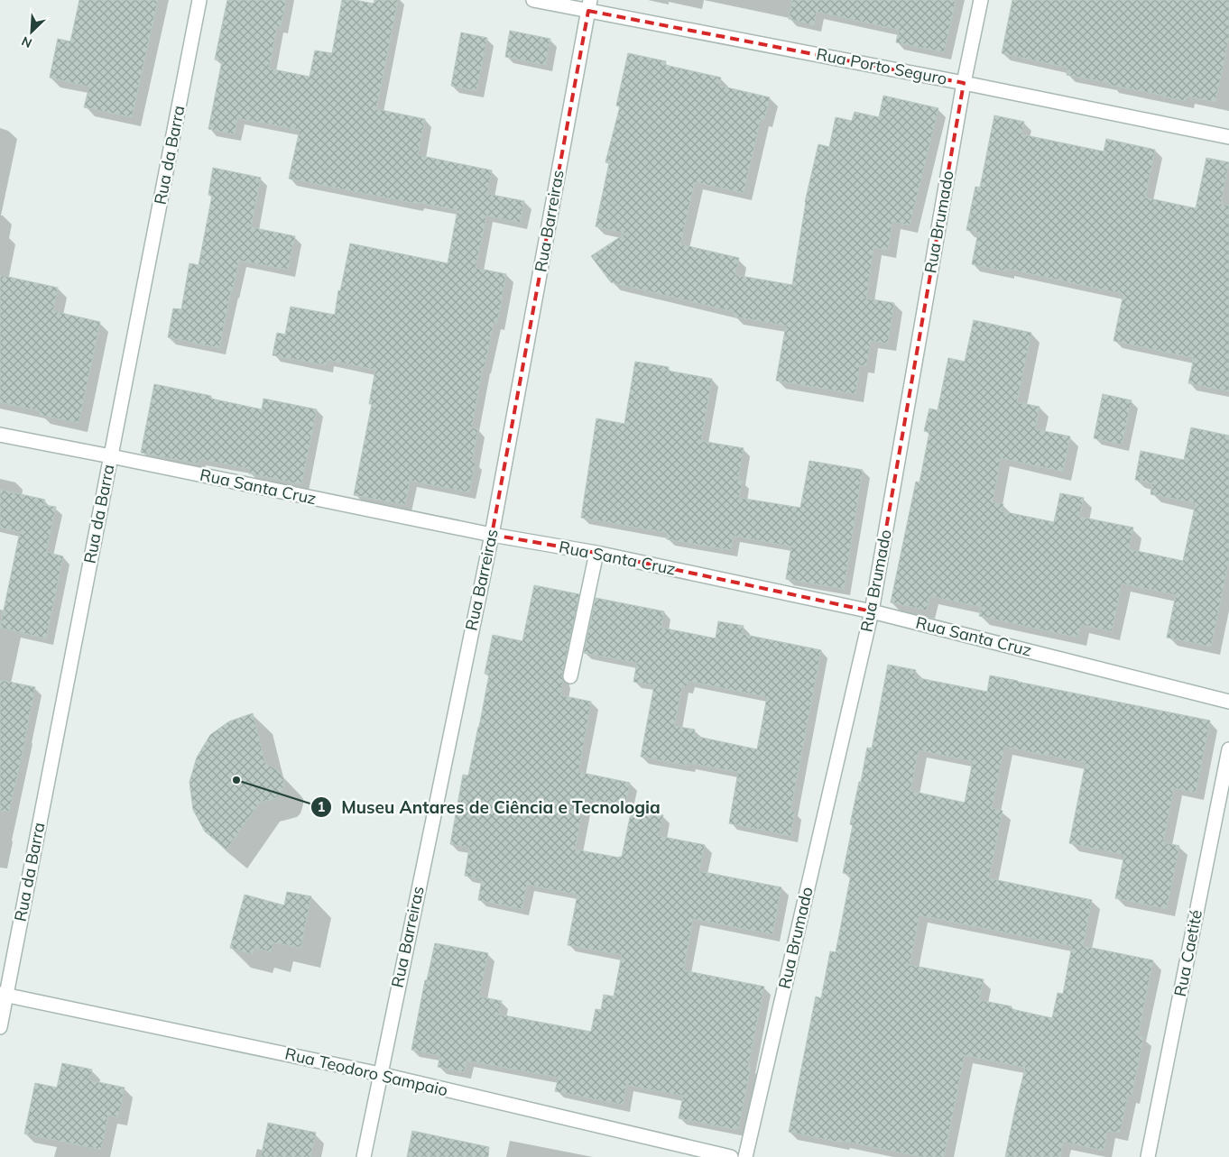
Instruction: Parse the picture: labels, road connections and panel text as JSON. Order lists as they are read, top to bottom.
{
  "streets": {
    "street": [
      "Rua Porto Seguro",
      "Rua da Barra",
      "Rua Barreiras",
      "Rua Brumado",
      "Rua Santa Cruz",
      "Rua Caetité",
      "Rua Teodoro Sampaio"
    ]
  },
  "crossings": [
    ["Rua Porto Seguro", "Rua Barreiras"],
    ["Rua Porto Seguro", "Rua Brumado"],
    ["Rua da Barra", "Rua Santa Cruz"],
    ["Rua da Barra", "Rua Teodoro Sampaio"],
    ["Rua Barreiras", "Rua Santa Cruz"],
    ["Rua Barreiras", "Rua Teodoro Sampaio"],
    ["Rua Brumado", "Rua Santa Cruz"]
  ],
  "places": ["Museu Antares de Ciência e Tecnologia"],
  "north": "bottom left"
}
